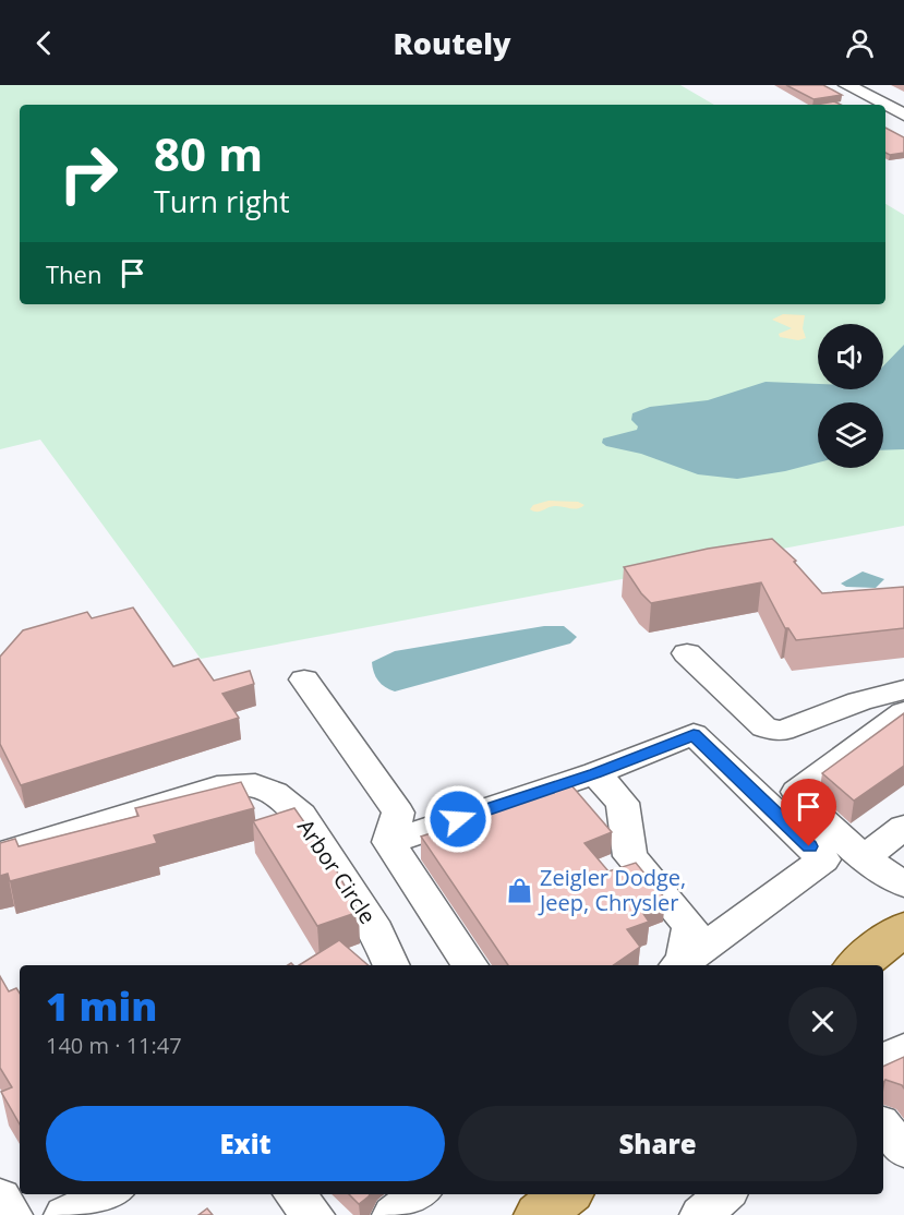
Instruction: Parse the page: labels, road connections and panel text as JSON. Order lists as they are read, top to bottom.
{
  "streets": {
    "street": ["Arbor Circle"]
  },
  "places": {
    "shop": ["Zeigler Dodge, Jeep, Chrysler"]
  },
  "page": {
    "header": "Routely",
    "turn": ["80 m", "Turn right"],
    "then": "Then",
    "heading": ["1 min", "140 m · 11:47"],
    "buttons": ["Exit", "Share"]
  }
}
